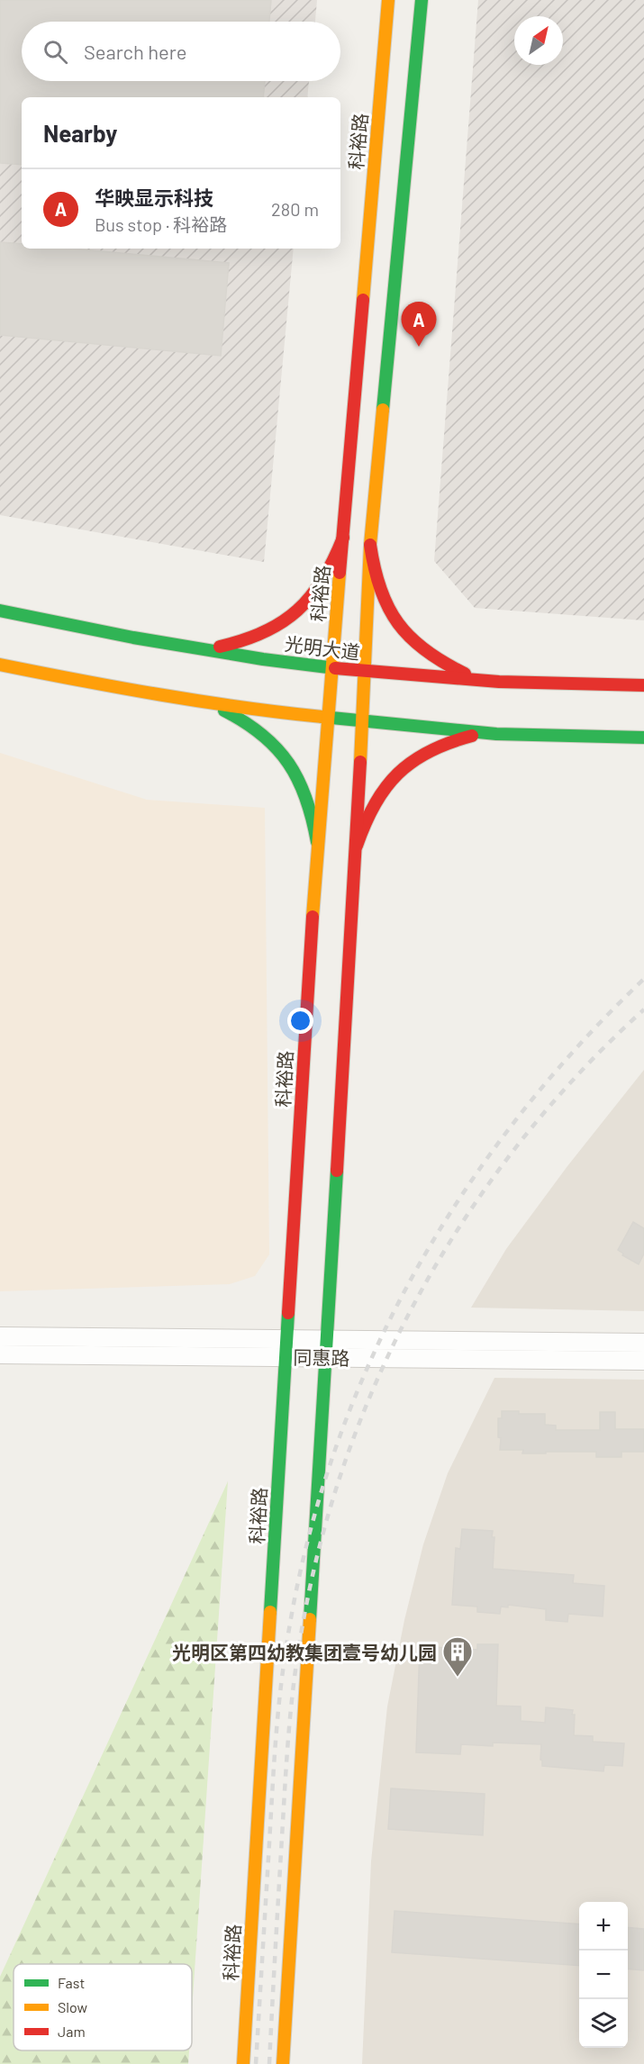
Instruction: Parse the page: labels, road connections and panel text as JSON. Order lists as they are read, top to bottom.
{
  "streets": {
    "main road": ["科裕路", "光明大道"],
    "street": ["同惠路"]
  },
  "crossings": [
    ["科裕路", "光明大道"],
    ["科裕路", "同惠路"]
  ],
  "places": {
    "building": ["光明区第四幼教集团壹号幼儿园"]
  },
  "legend": ["Fast", "Slow", "Jam"],
  "north": "top right",
  "page": {
    "search": "Search here",
    "heading": "Nearby",
    "list": [
      {
        "mark": "A",
        "name": "华映显示科技",
        "note": "Bus stop · 科裕路",
        "value": "280 m"
      }
    ],
    "pins": "A",
    "map_buttons": ["+", "−"]
  }
}
